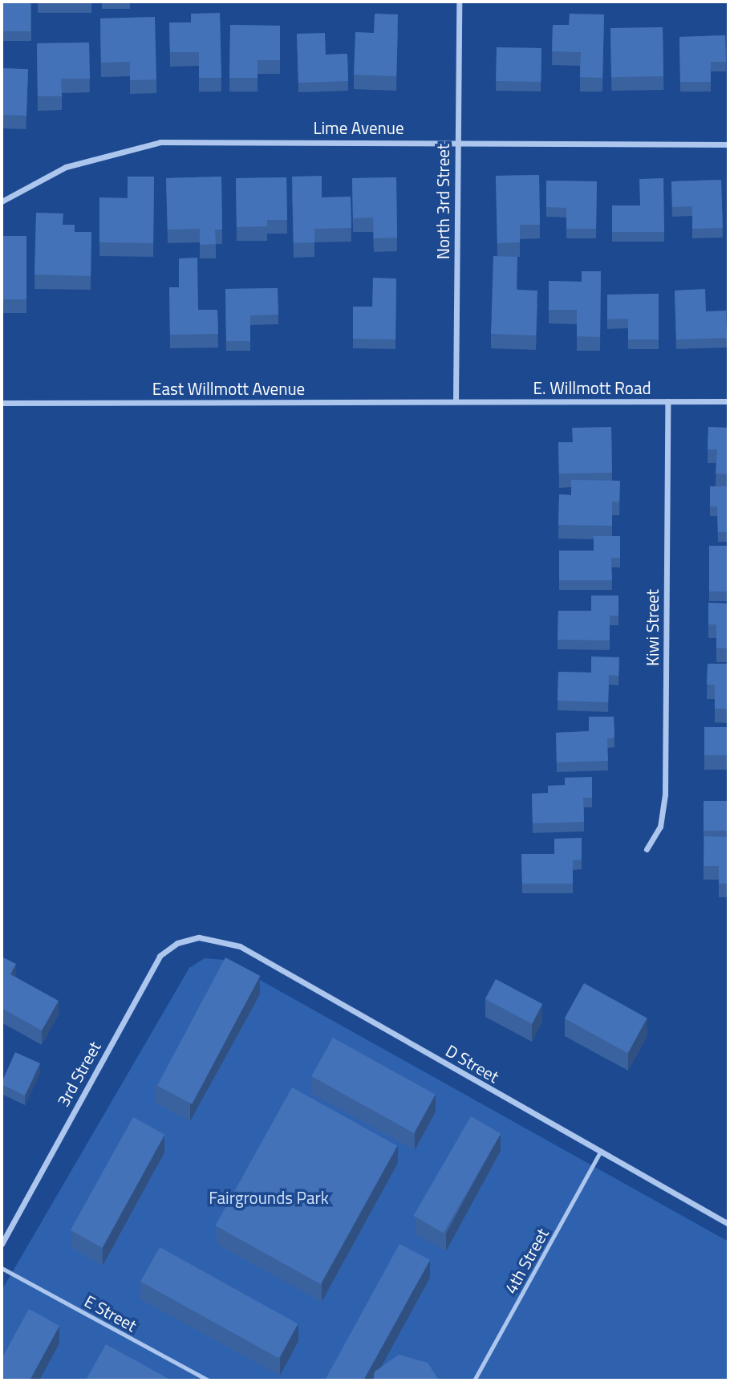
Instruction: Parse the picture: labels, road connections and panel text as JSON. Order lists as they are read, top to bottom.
{
  "streets": {
    "street": [
      "Lime Avenue",
      "North 3rd Street",
      "E. Willmott Road",
      "East Willmott Avenue",
      "Kiwi Street",
      "D Street",
      "3rd Street"
    ],
    "lane": ["4th Street", "E Street"]
  },
  "crossings": [
    ["Lime Avenue", "North 3rd Street"],
    ["North 3rd Street", "E. Willmott Road"],
    ["North 3rd Street", "East Willmott Avenue"],
    ["E. Willmott Road", "East Willmott Avenue"],
    ["E. Willmott Road", "Kiwi Street"],
    ["D Street", "3rd Street"],
    ["D Street", "4th Street"]
  ],
  "parks": ["Fairgrounds Park"]
}
